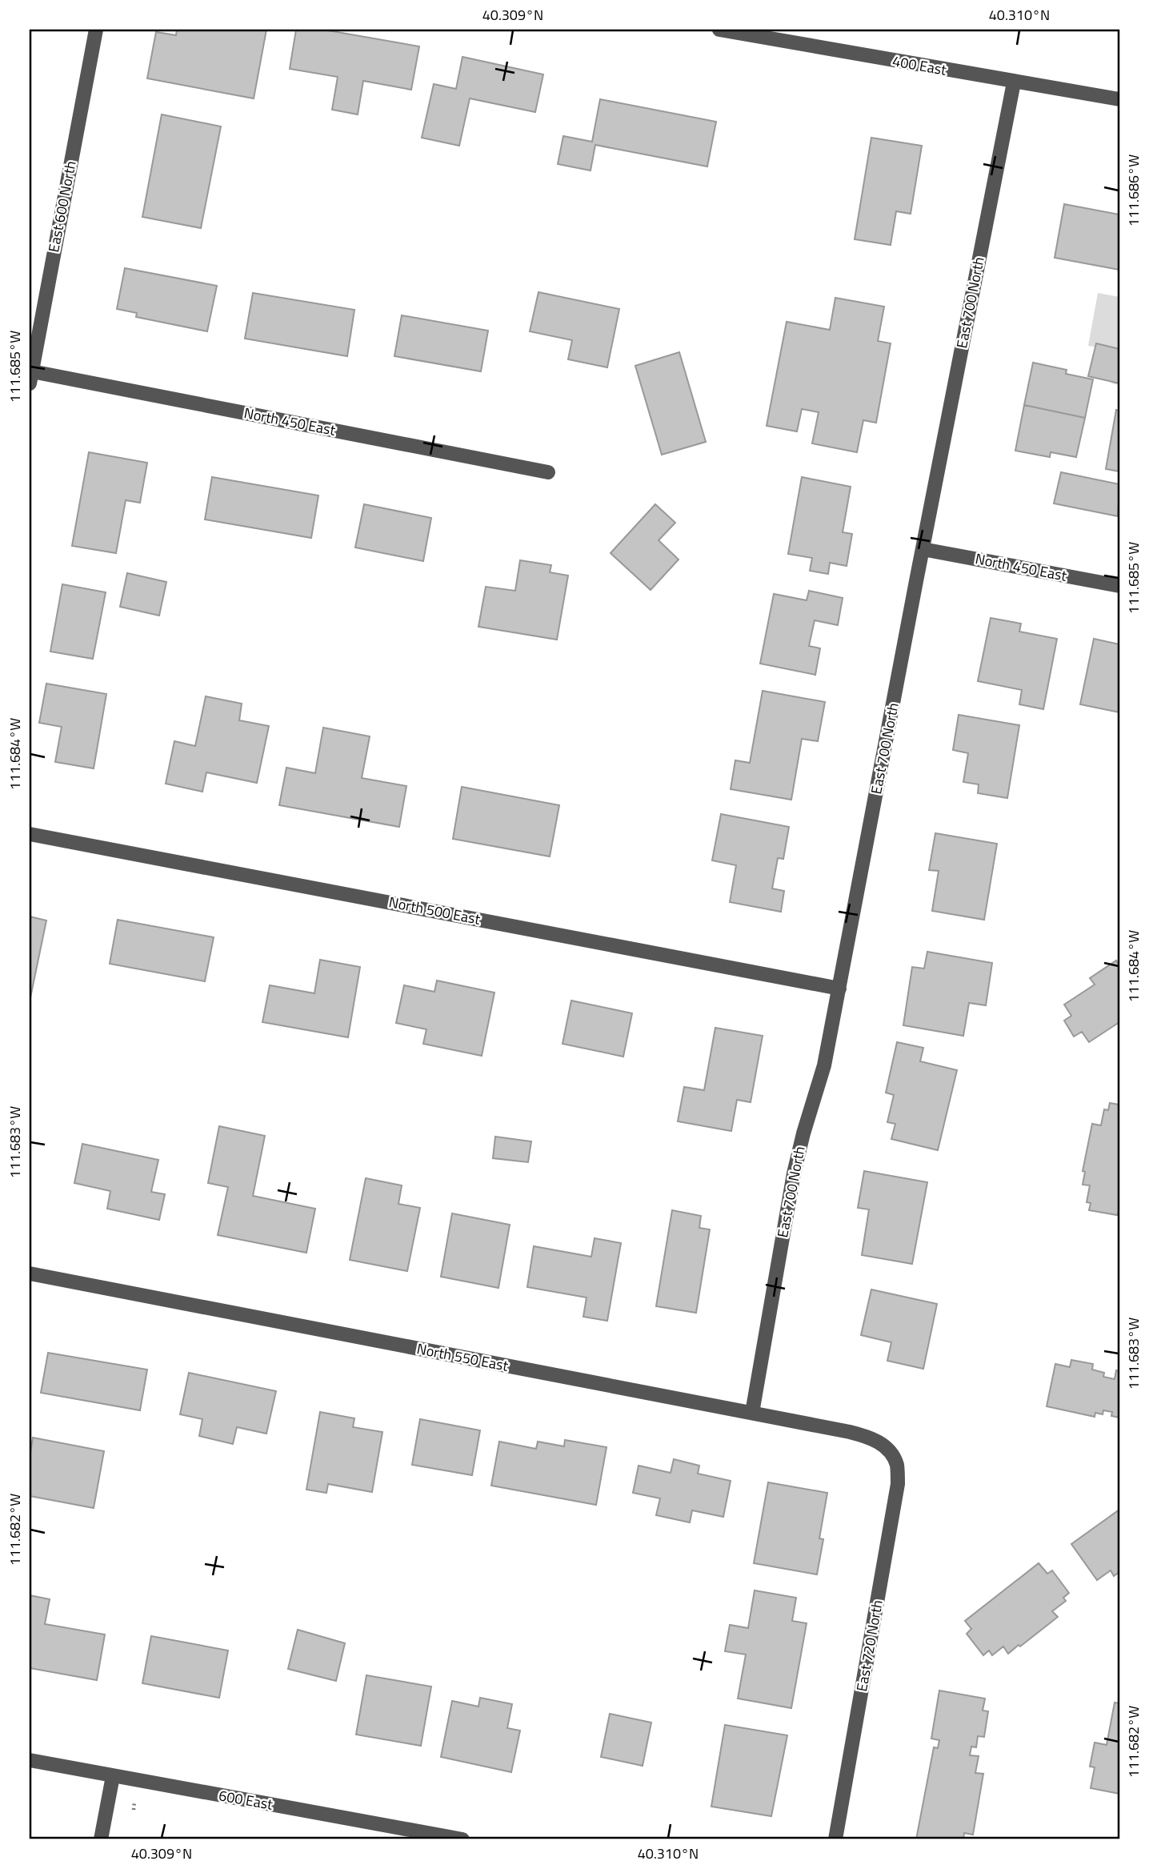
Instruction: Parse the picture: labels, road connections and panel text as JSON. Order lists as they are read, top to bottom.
{
  "streets": {
    "street": [
      "400 East",
      "East 600 North",
      "East 700 North",
      "North 450 East",
      "North 500 East",
      "North 550 East",
      "East 720 North",
      "600 East"
    ]
  },
  "crossings": [
    ["400 East", "East 700 North"],
    ["East 600 North", "North 450 East"],
    ["East 700 North", "North 450 East"],
    ["East 700 North", "North 500 East"],
    ["East 700 North", "North 550 East"],
    ["North 550 East", "East 720 North"]
  ],
  "coordinates": [
    "40.309°N",
    "40.310°N",
    "111.686°W",
    "111.685°W",
    "111.684°W",
    "111.683°W",
    "111.682°W"
  ]
}
